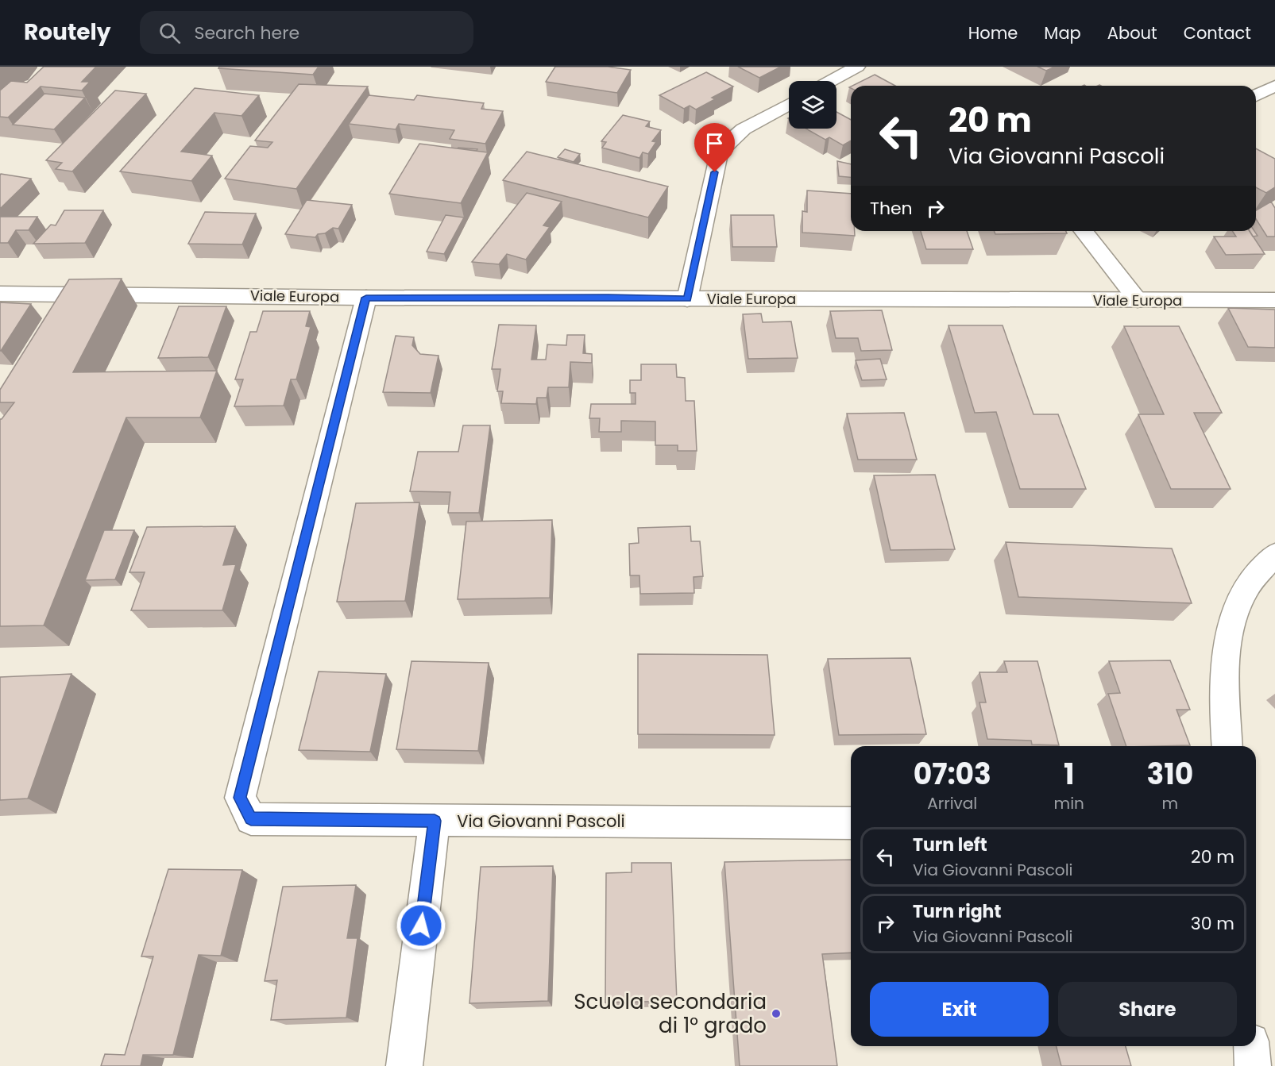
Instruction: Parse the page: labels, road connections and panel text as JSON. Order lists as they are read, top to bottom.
{
  "streets": {
    "street": ["Viale Europa", "Via Giovanni Pascoli"]
  },
  "crossings": [
    ["Viale Europa", "Via Giovanni Pascoli"]
  ],
  "places": ["Scuola secondaria di 1° grado"],
  "page": {
    "header": "Routely",
    "search": "Search here",
    "nav": [
      "Home",
      "Map",
      "About",
      "Contact"
    ],
    "turn": ["20 m", "Via Giovanni Pascoli"],
    "then": "Then",
    "eta": [
      "07:03",
      "Arrival",
      "1",
      "min",
      "310",
      "m"
    ],
    "list": [
      {
        "name": "Turn left",
        "note": "Via Giovanni Pascoli",
        "value": "20 m"
      },
      {
        "name": "Turn right",
        "note": "Via Giovanni Pascoli",
        "value": "30 m"
      }
    ],
    "buttons": ["Exit", "Share"]
  }
}
